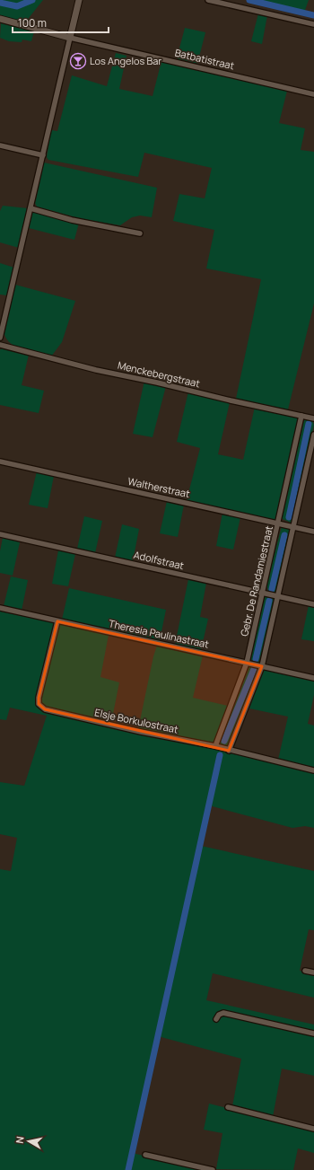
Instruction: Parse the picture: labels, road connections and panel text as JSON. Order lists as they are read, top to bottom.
{
  "streets": {
    "street": [
      "Batbatistraat",
      "Menckebergstraat",
      "Waltherstraat",
      "Adolfstraat",
      "Gebr. De Randamiestraat",
      "Theresia Paulinastraat",
      "Elsje Borkulostraat"
    ]
  },
  "crossings": [
    ["Menckebergstraat", "Gebr. De Randamiestraat"],
    ["Waltherstraat", "Gebr. De Randamiestraat"],
    ["Adolfstraat", "Gebr. De Randamiestraat"],
    ["Gebr. De Randamiestraat", "Theresia Paulinastraat"],
    ["Gebr. De Randamiestraat", "Elsje Borkulostraat"],
    ["Theresia Paulinastraat", "Elsje Borkulostraat"]
  ],
  "places": {
    "bar": ["Los Angelos Bar"]
  },
  "scale_bar": "100 m",
  "north": "left"
}
